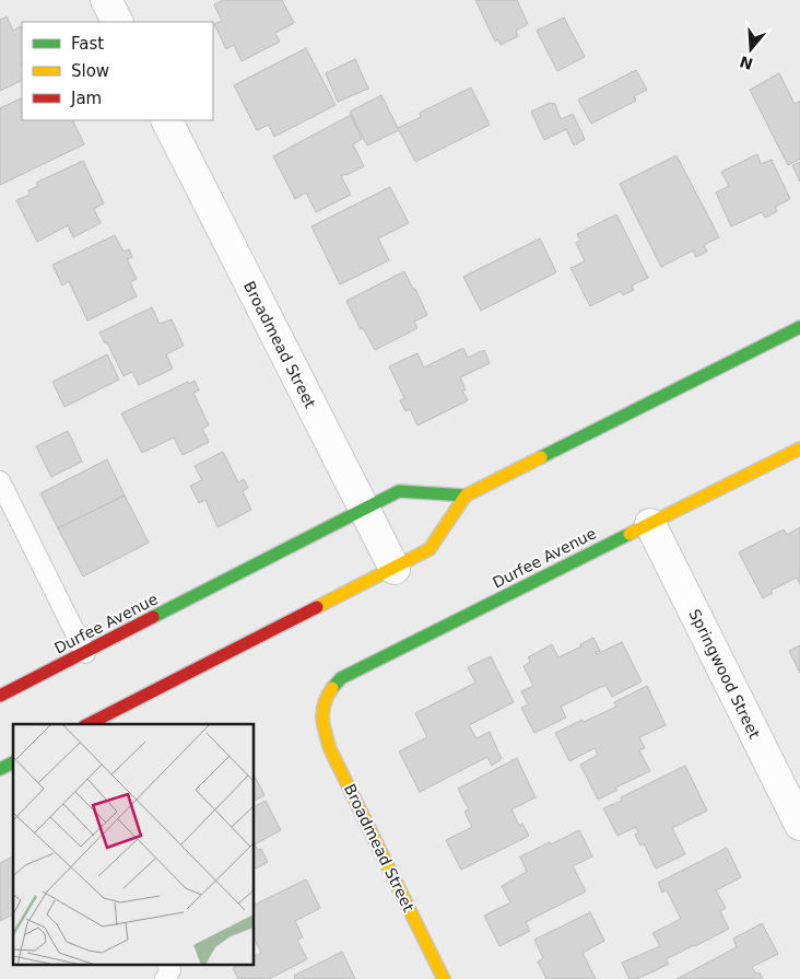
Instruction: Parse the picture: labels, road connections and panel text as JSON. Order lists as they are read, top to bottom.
{
  "streets": {
    "main road": ["Broadmead Street", "Durfee Avenue"],
    "street": ["Springwood Street"]
  },
  "crossings": [
    ["Broadmead Street", "Durfee Avenue"],
    ["Durfee Avenue", "Springwood Street"]
  ],
  "legend": ["Fast", "Slow", "Jam"],
  "north": "bottom"
}
